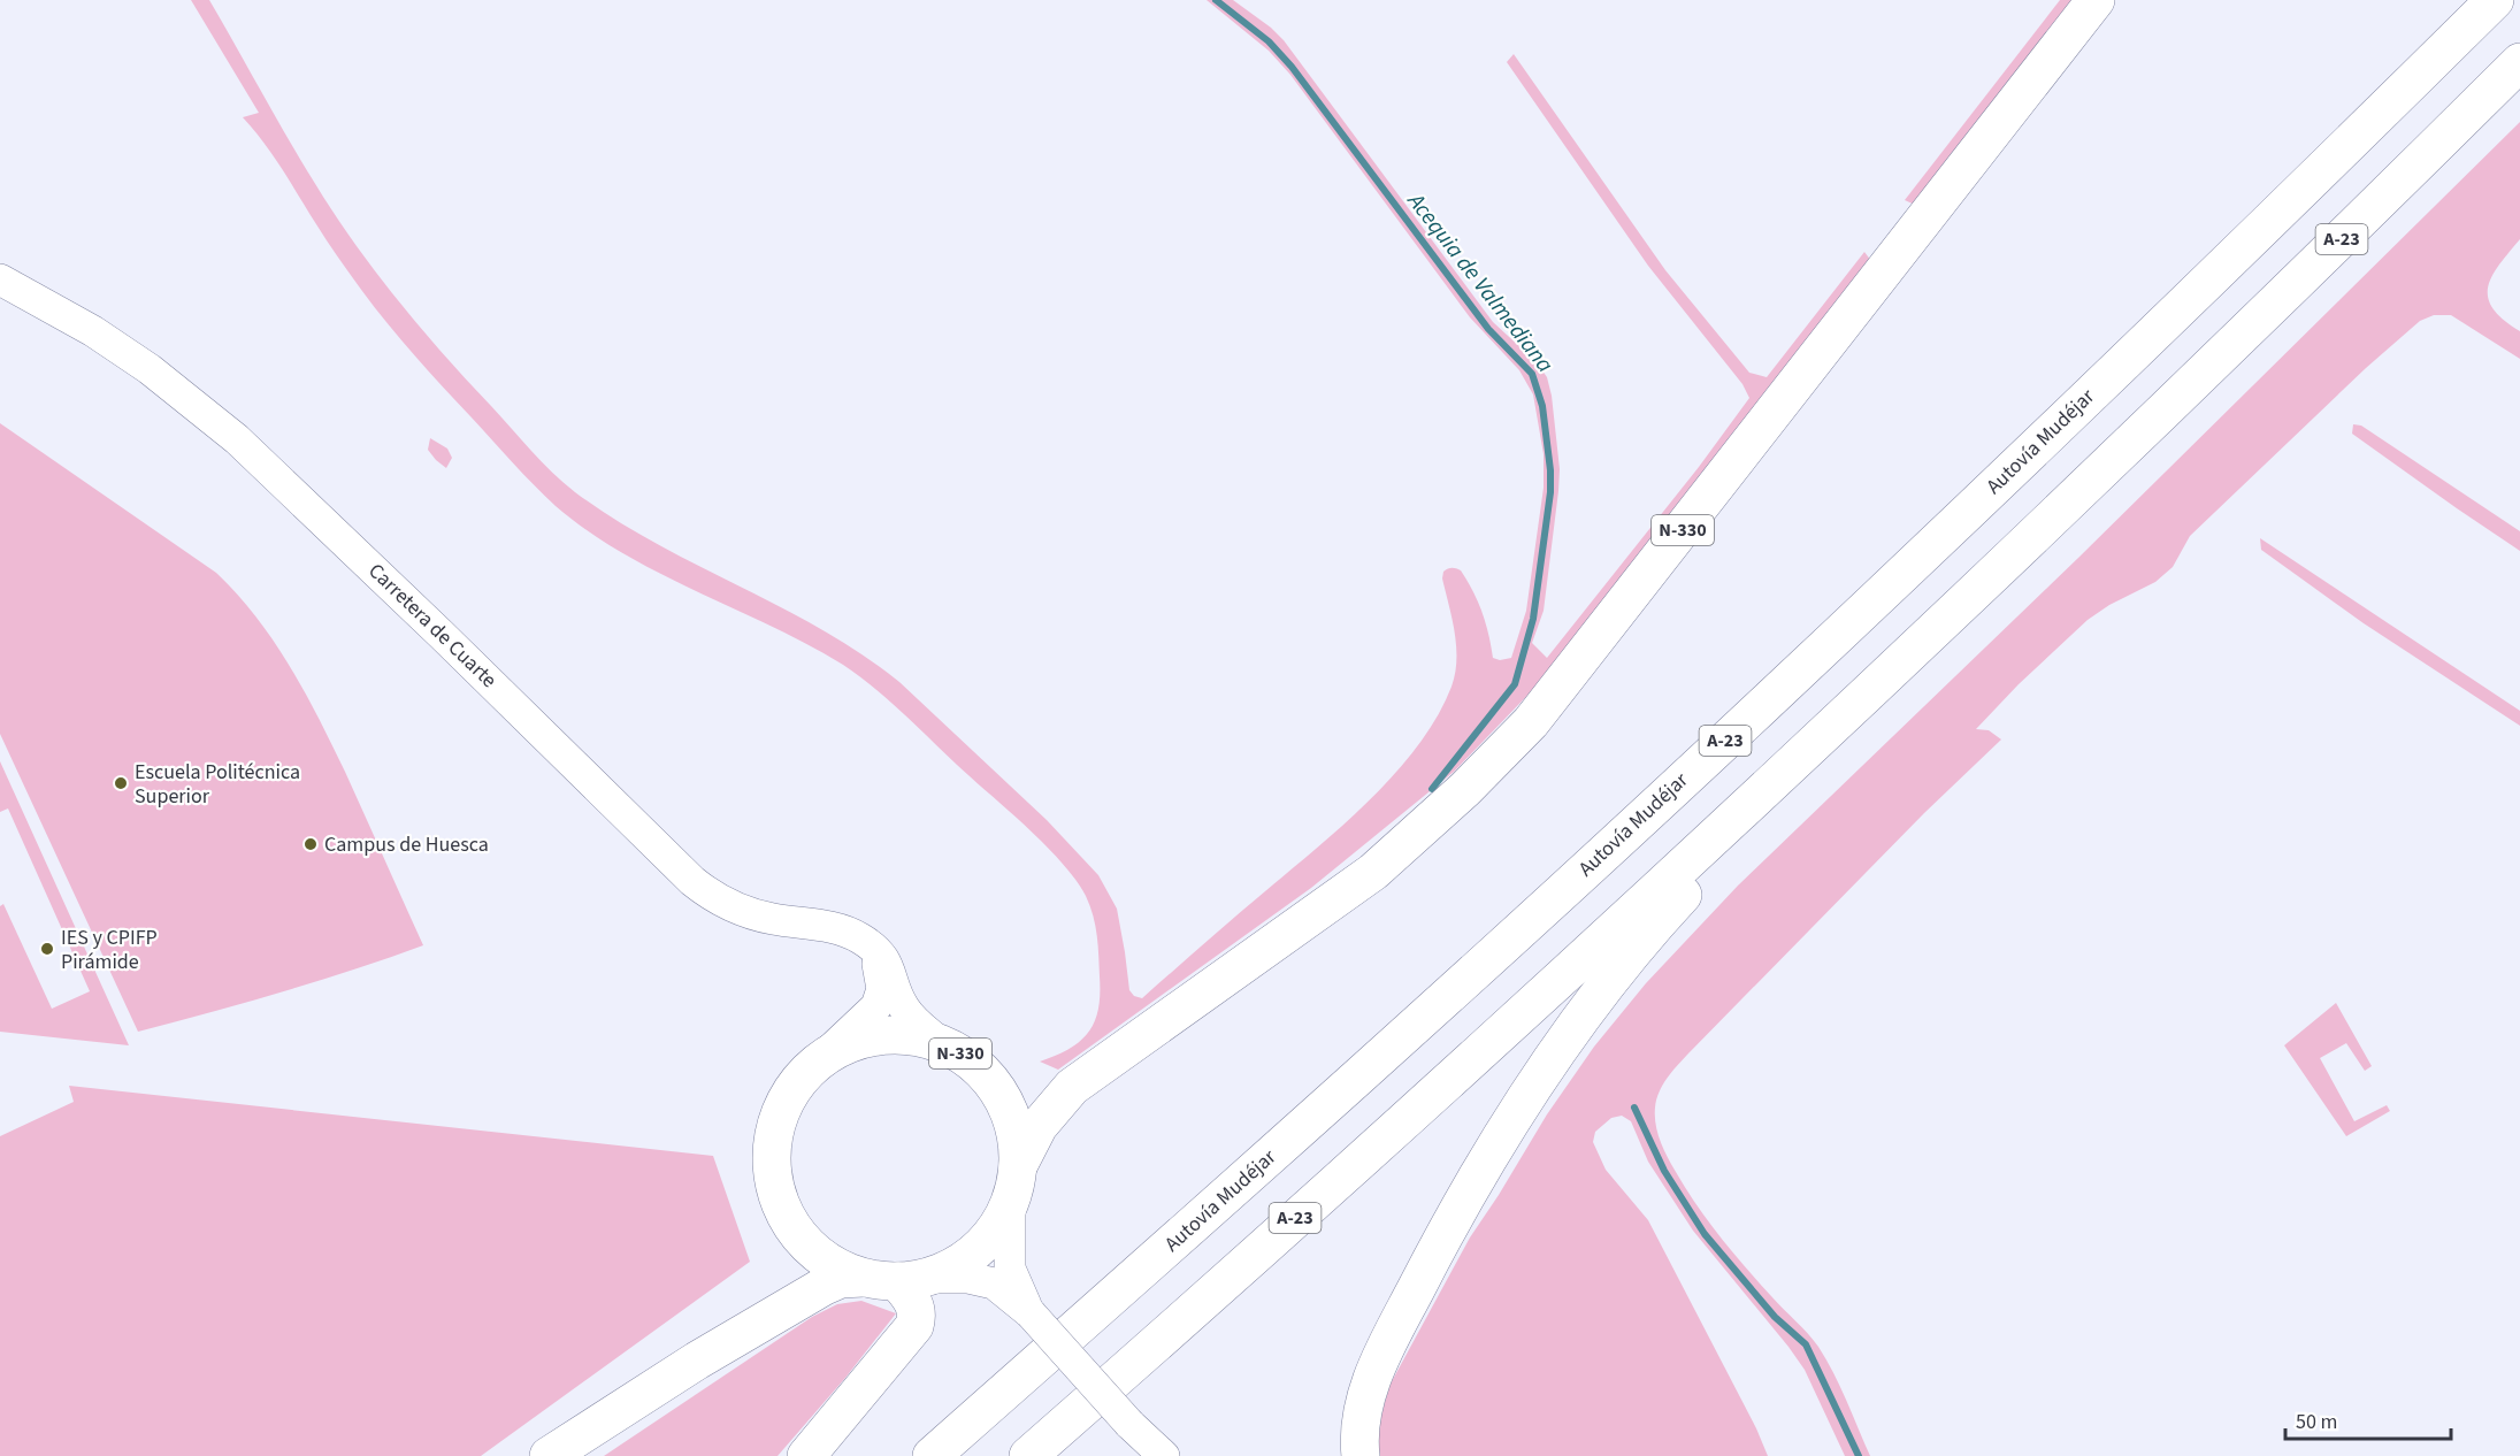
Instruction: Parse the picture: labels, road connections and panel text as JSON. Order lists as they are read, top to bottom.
{
  "streets": {
    "highway": ["A-23", "Autovía Mudéjar", "N-330"],
    "street": ["Carretera de Cuarte"]
  },
  "water": ["Acequia de Valmediana"],
  "places": ["Escuela Politécnica Superior", "Campus de Huesca", "IES y CPIFP Pirámide"],
  "scale_bar": "50 m"
}
